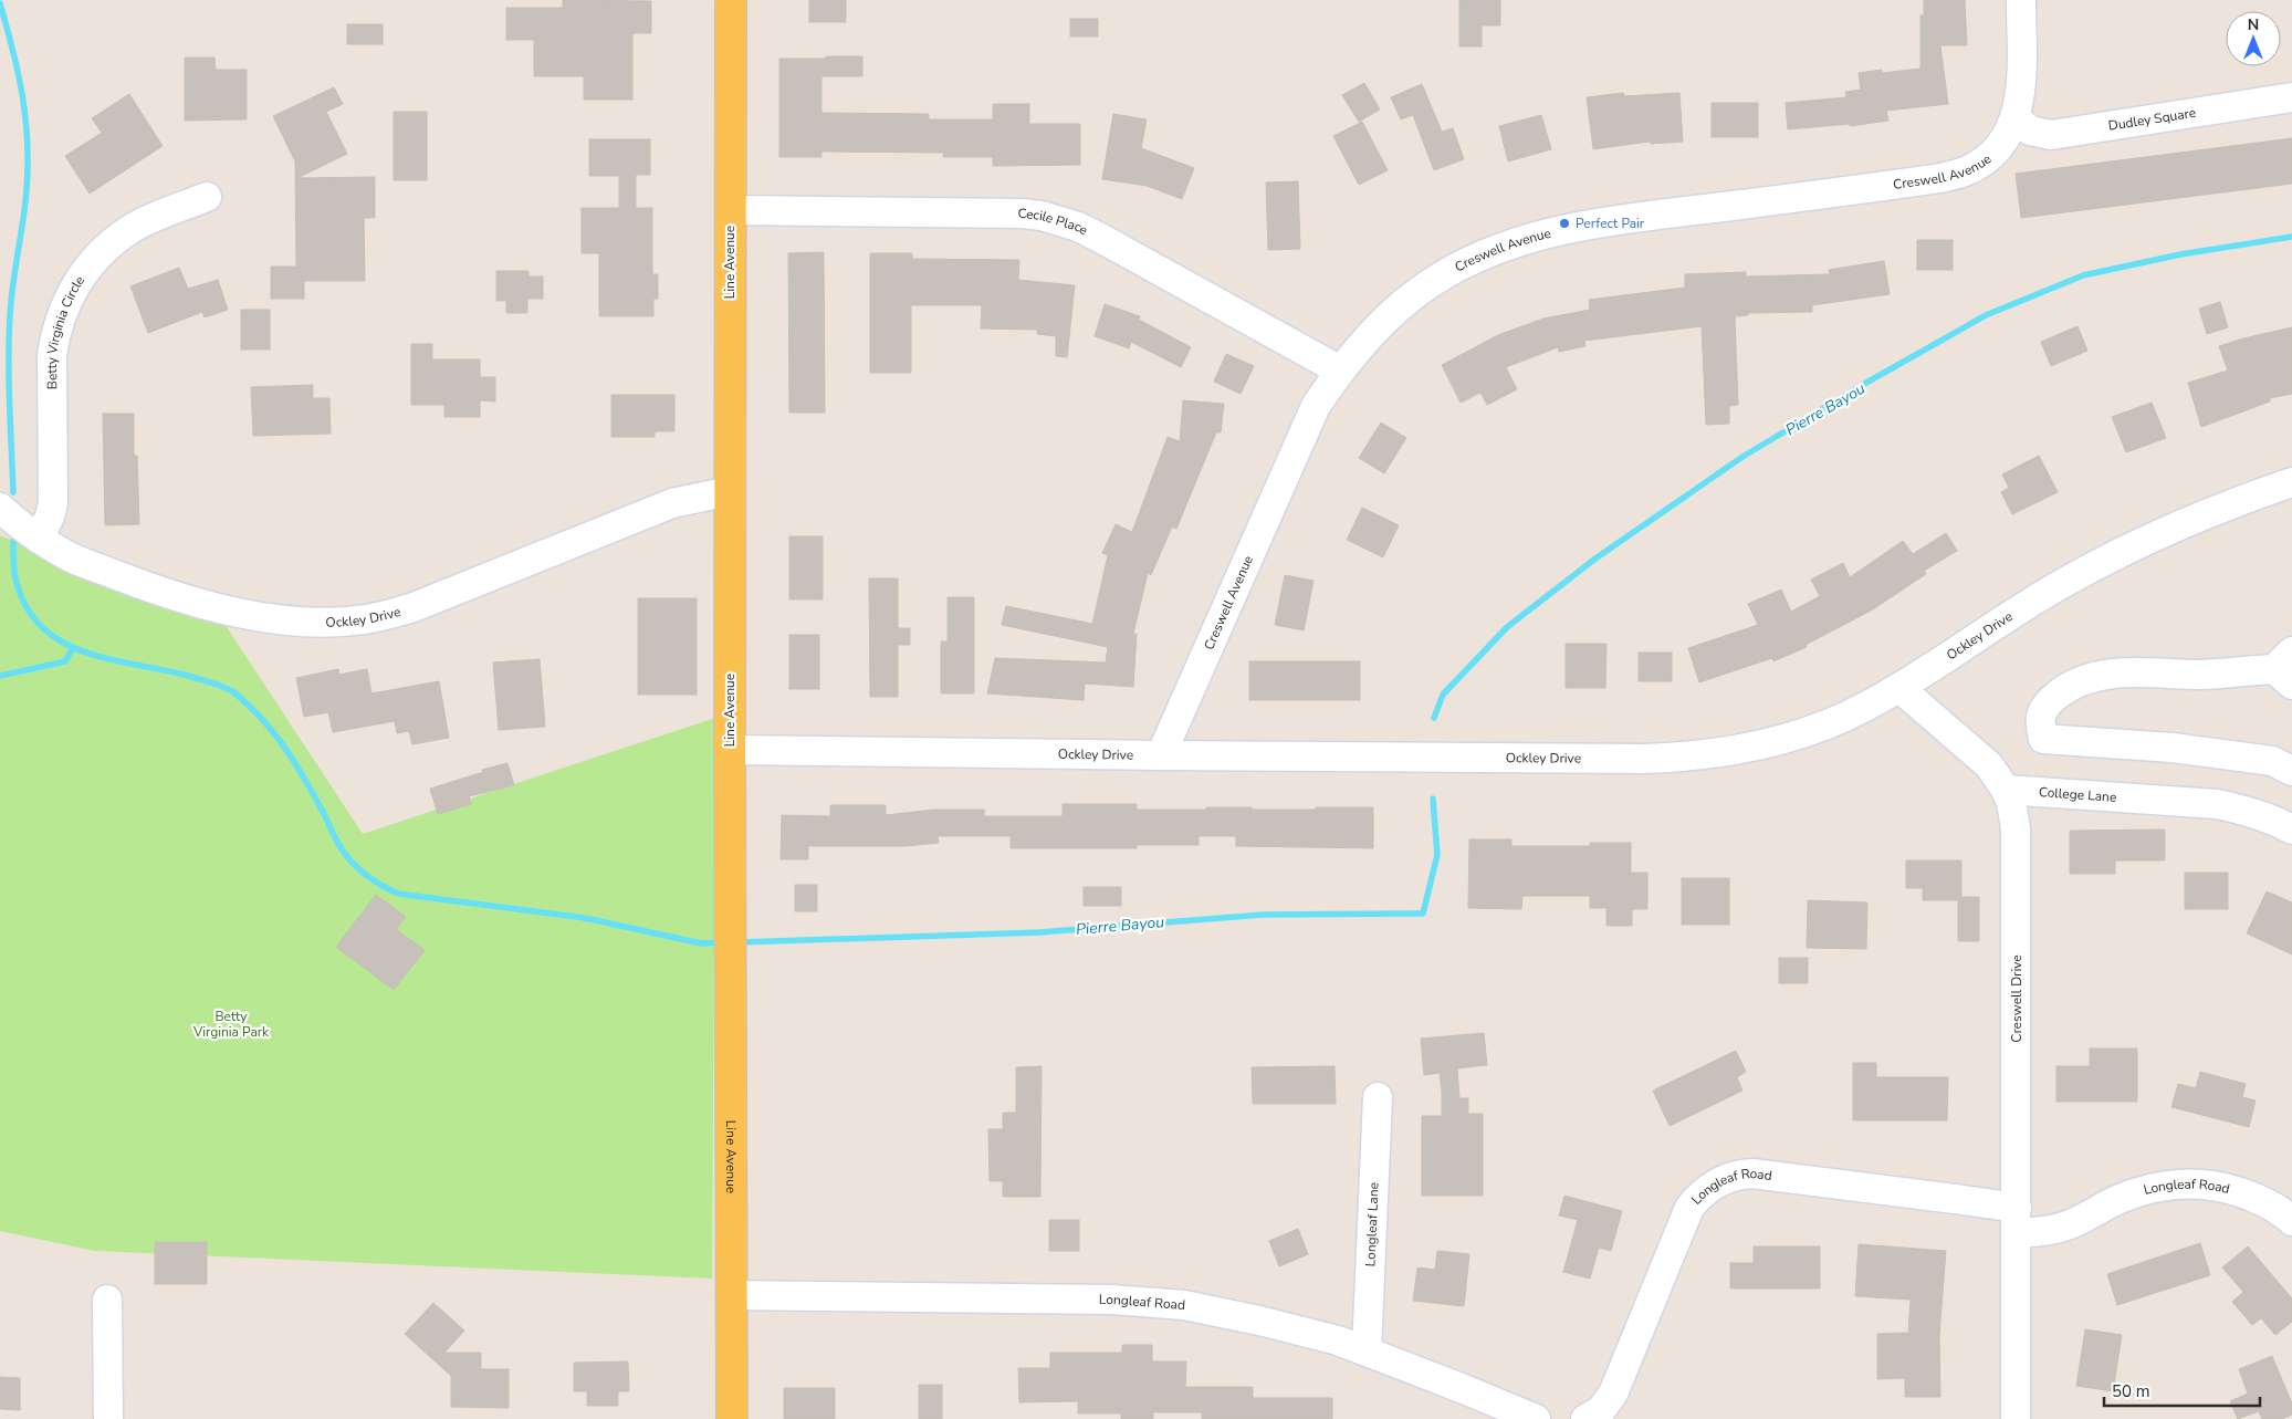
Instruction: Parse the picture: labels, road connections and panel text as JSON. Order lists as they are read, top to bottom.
{
  "streets": {
    "main road": ["Line Avenue"],
    "street": [
      "Dudley Square",
      "Creswell Avenue",
      "Cecile Place",
      "Betty Virginia Circle",
      "Ockley Drive",
      "College Lane",
      "Creswell Drive",
      "Longleaf Road",
      "Longleaf Lane"
    ]
  },
  "crossings": [
    ["Dudley Square", "Creswell Avenue"],
    ["Creswell Avenue", "Cecile Place"],
    ["Creswell Avenue", "Ockley Drive"],
    ["Cecile Place", "Line Avenue"],
    ["Line Avenue", "Ockley Drive"],
    ["Line Avenue", "Longleaf Road"],
    ["Betty Virginia Circle", "Ockley Drive"],
    ["College Lane", "Creswell Drive"],
    ["Creswell Drive", "Longleaf Road"],
    ["Longleaf Road", "Longleaf Lane"]
  ],
  "water": ["Pierre Bayou"],
  "parks": ["Betty Virginia Park"],
  "places": ["Perfect Pair"],
  "scale_bar": "50 m",
  "north": "top"
}
